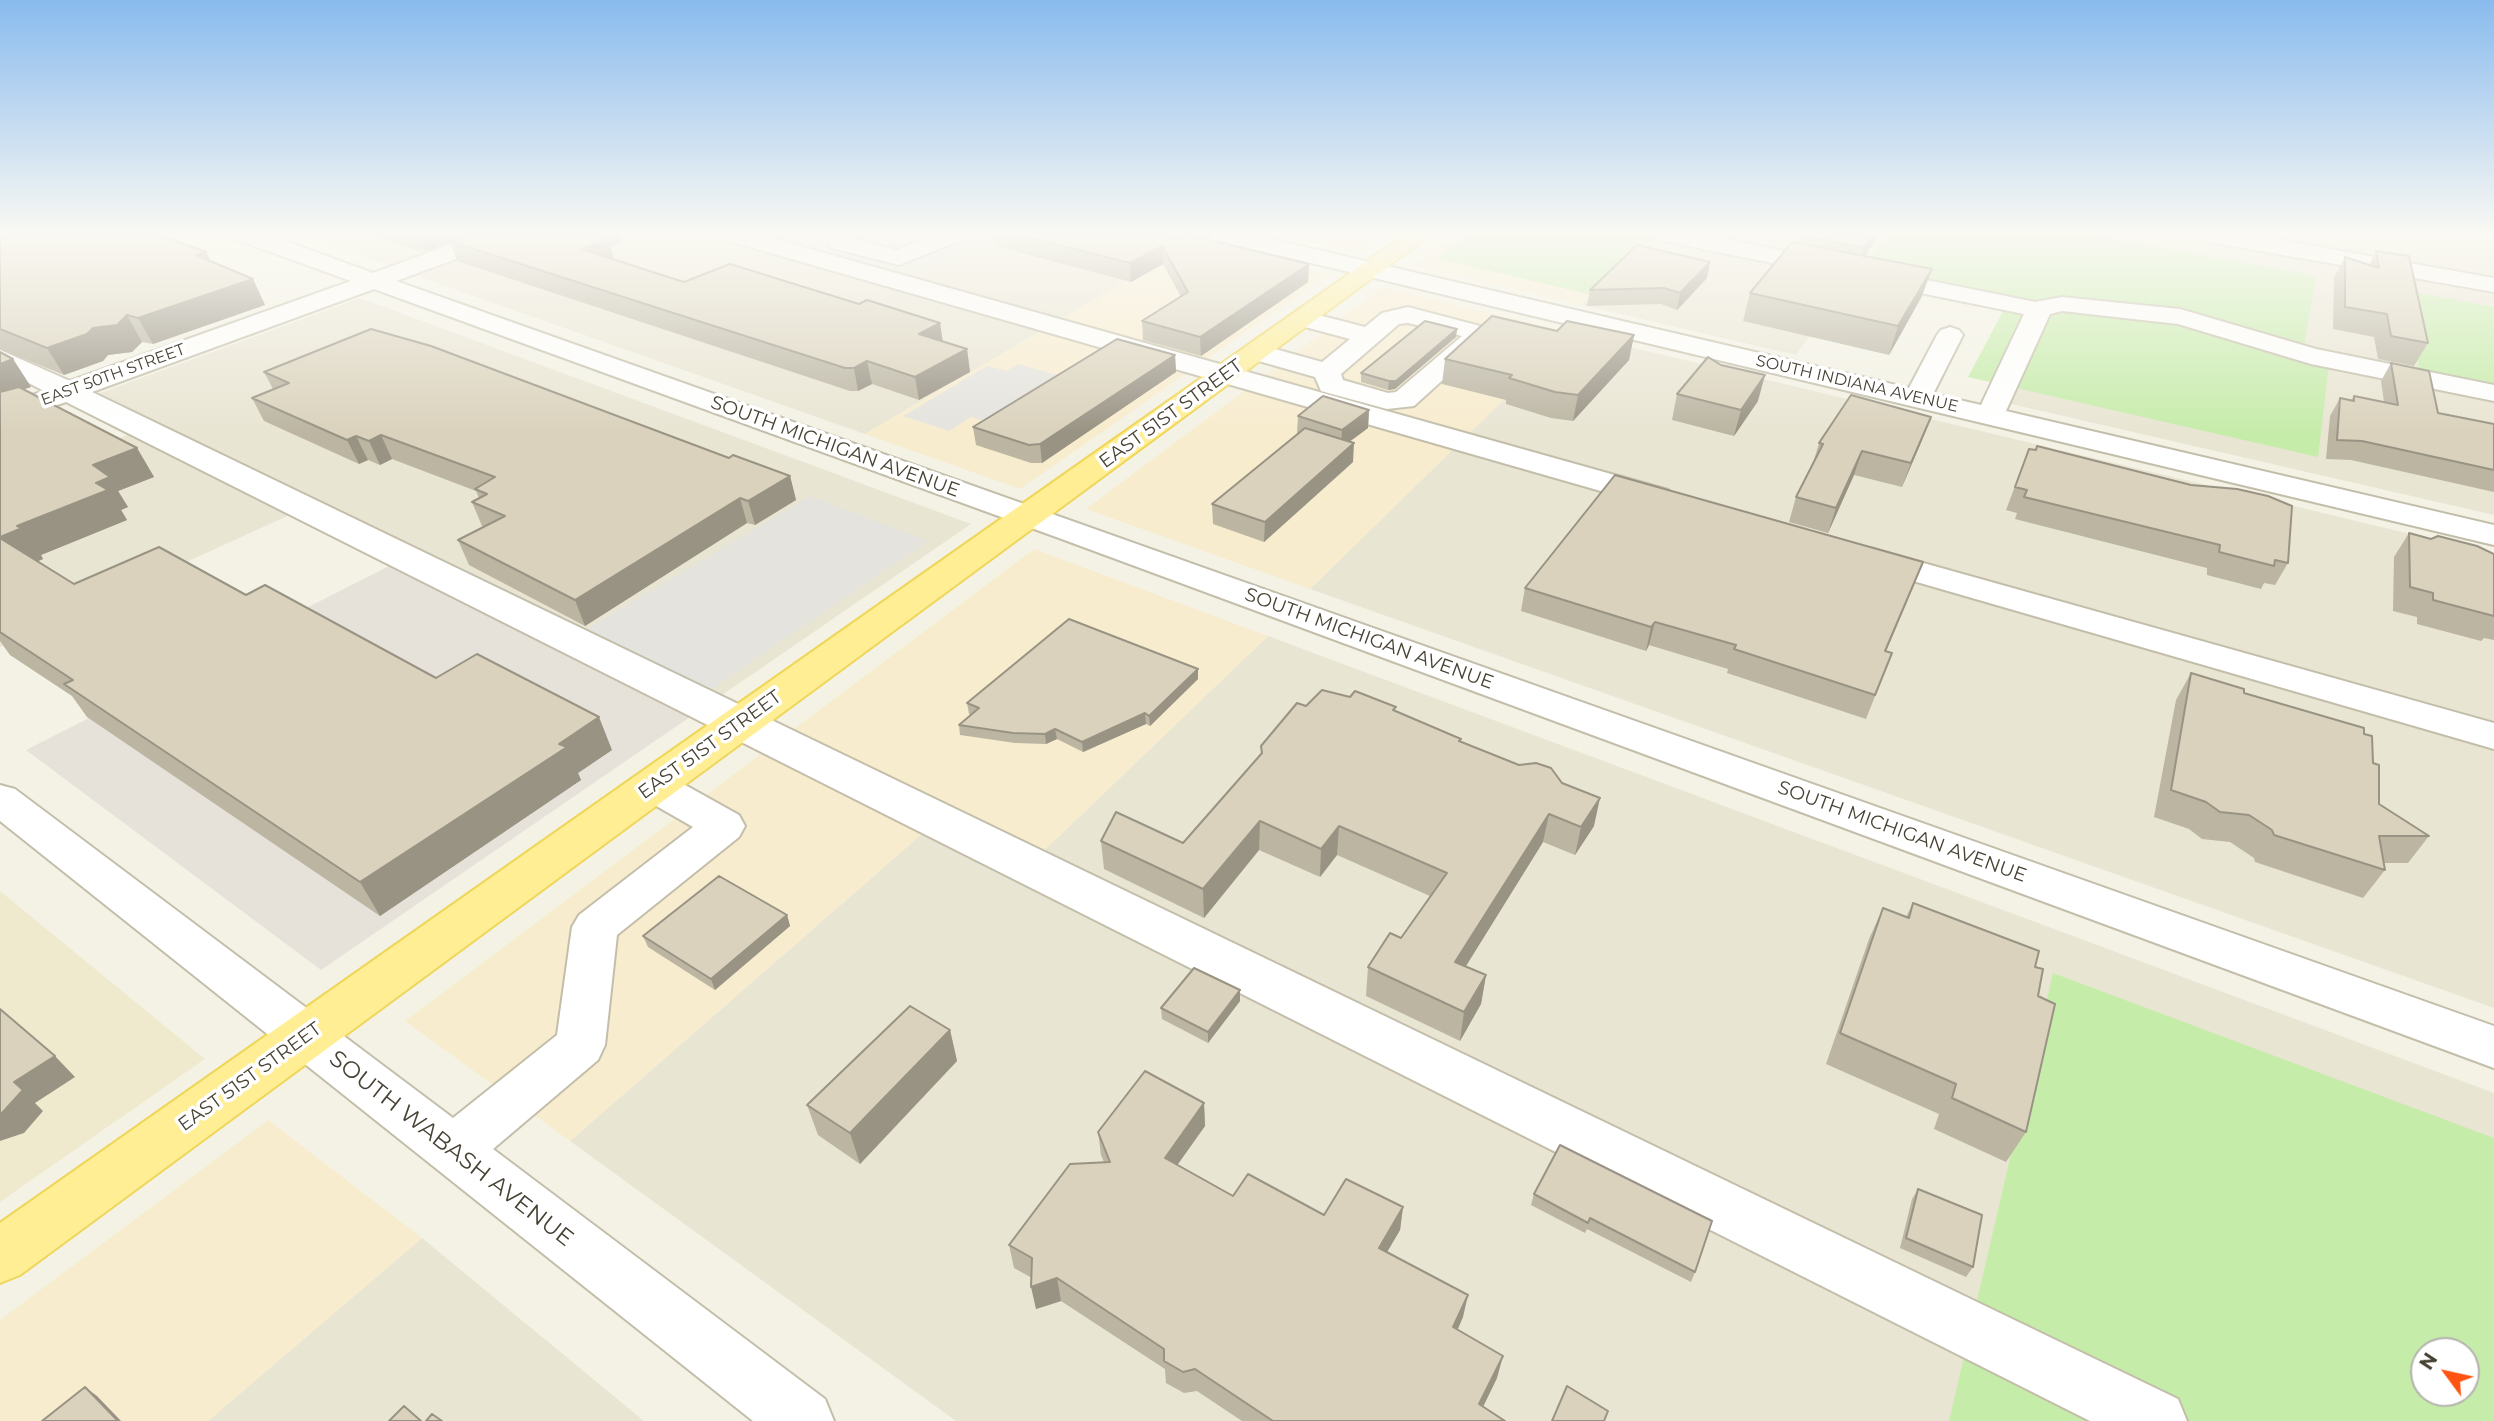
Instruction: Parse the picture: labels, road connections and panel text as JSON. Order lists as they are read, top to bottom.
{
  "streets": {
    "main road": ["EAST 51ST STREET"],
    "street": [
      "EAST 50TH STREET",
      "SOUTH INDIANA AVENUE",
      "SOUTH MICHIGAN AVENUE",
      "SOUTH WABASH AVENUE"
    ]
  },
  "crossings": [
    ["EAST 51ST STREET", "SOUTH MICHIGAN AVENUE"],
    ["EAST 51ST STREET", "SOUTH WABASH AVENUE"]
  ],
  "north": "top left"
}
